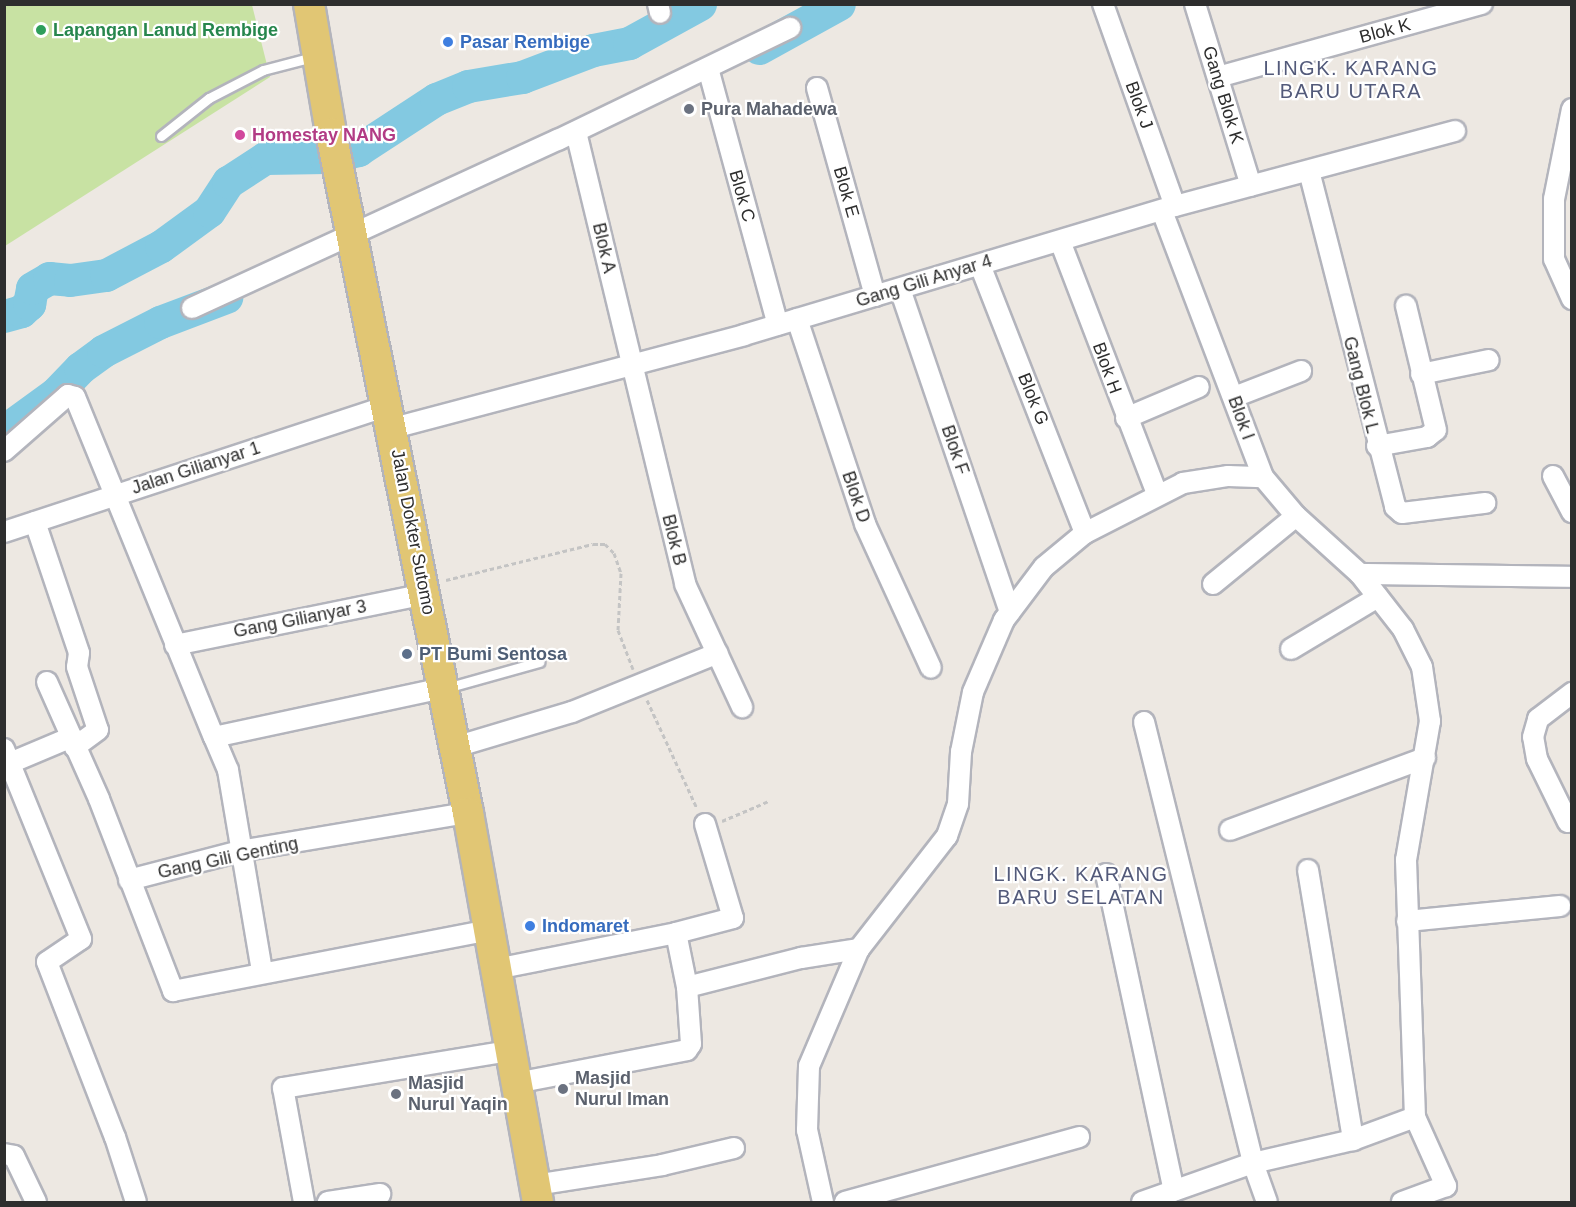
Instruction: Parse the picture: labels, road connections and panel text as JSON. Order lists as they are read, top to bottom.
{
  "streets": {
    "main road": ["Jalan Dokter Sutomo"],
    "street": [
      "Blok K",
      "Gang Blok K",
      "Blok J",
      "Blok E",
      "Blok C",
      "Blok A",
      "Gang Gili Anyar 4",
      "Blok H",
      "Gang Blok L",
      "Blok G",
      "Blok I",
      "Blok F",
      "Jalan Gilianyar 1",
      "Blok D",
      "Blok B",
      "Gang Gilianyar 3",
      "Gang Gili Genting"
    ]
  },
  "crossings": [
    ["Blok K", "Gang Blok K"],
    ["Gang Blok K", "Gang Gili Anyar 4"],
    ["Blok J", "Gang Gili Anyar 4"],
    ["Blok J", "Blok I"],
    ["Blok E", "Gang Gili Anyar 4"],
    ["Blok C", "Gang Gili Anyar 4"],
    ["Blok C", "Blok D"],
    ["Blok A", "Gang Gili Anyar 4"],
    ["Blok A", "Blok B"],
    ["Gang Gili Anyar 4", "Blok H"],
    ["Gang Gili Anyar 4", "Gang Blok L"],
    ["Gang Gili Anyar 4", "Blok G"],
    ["Gang Gili Anyar 4", "Blok I"],
    ["Gang Gili Anyar 4", "Blok F"],
    ["Gang Gili Anyar 4", "Jalan Gilianyar 1"],
    ["Gang Gili Anyar 4", "Blok D"],
    ["Gang Gili Anyar 4", "Jalan Dokter Sutomo"],
    ["Gang Gili Anyar 4", "Blok B"],
    ["Jalan Gilianyar 1", "Jalan Dokter Sutomo"],
    ["Jalan Dokter Sutomo", "Gang Gilianyar 3"],
    ["Jalan Dokter Sutomo", "Gang Gili Genting"]
  ],
  "districts": ["LINGK. KARANG BARU UTARA", "LINGK. KARANG BARU SELATAN"],
  "places": [
    "Lapangan Lanud Rembige",
    "Pasar Rembige",
    "Pura Mahadewa",
    "Homestay NANG",
    "PT Bumi Sentosa",
    "Indomaret",
    "Masjid Nurul Iman",
    "Masjid Nurul Yaqin"
  ]
}
